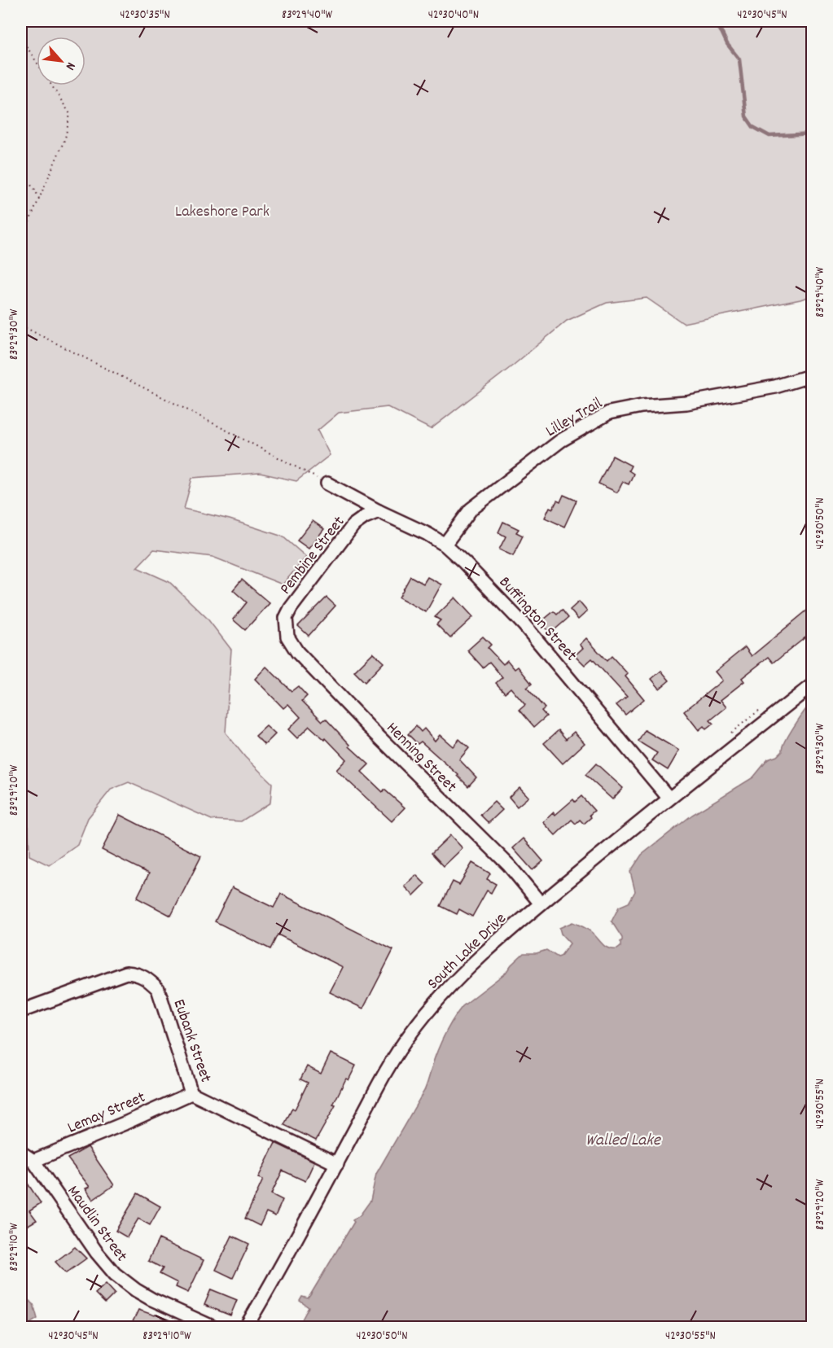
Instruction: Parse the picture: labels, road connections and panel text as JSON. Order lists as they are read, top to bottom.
{
  "streets": {
    "street": [
      "Lilley Trail",
      "Pembine Street",
      "Buffington Street",
      "Henning Street",
      "South Lake Drive",
      "Eubank Street",
      "Lemay Street",
      "Maudlin Street"
    ]
  },
  "crossings": [
    ["Lilley Trail", "Buffington Street"],
    ["Pembine Street", "Buffington Street"],
    ["Pembine Street", "Henning Street"],
    ["Buffington Street", "South Lake Drive"],
    ["Henning Street", "South Lake Drive"],
    ["South Lake Drive", "Eubank Street"],
    ["Eubank Street", "Lemay Street"],
    ["Lemay Street", "Maudlin Street"]
  ],
  "water": ["Walled Lake"],
  "parks": ["Lakeshore Park"],
  "north": "bottom right",
  "coordinates": [
    "42°30'35\"N",
    "83°29'40\"W",
    "42°30'40\"N",
    "42°30'45\"N",
    "83°29'30\"W",
    "42°30'50\"N",
    "83°29'20\"W",
    "42°30'55\"N",
    "83°29'10\"W"
  ]
}
